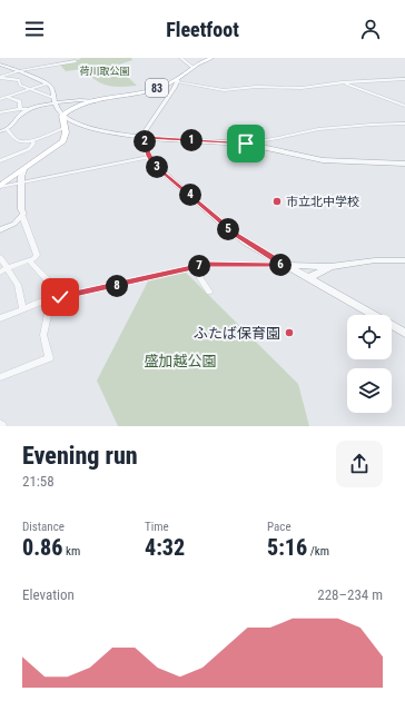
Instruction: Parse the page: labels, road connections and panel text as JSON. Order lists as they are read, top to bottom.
{
  "streets": {
    "main road": ["83"]
  },
  "parks": ["荷川取公園", "盛加越公園"],
  "places": ["市立北中学校", "ふたば保育園"],
  "page": {
    "header": "Fleetfoot",
    "pins": [
      "1",
      "2",
      "3",
      "4",
      "5",
      "6",
      "7",
      "8"
    ],
    "heading": ["Evening run", "21:58"],
    "stats": [
      ["Distance", "0.86 km"],
      ["Time", "4:32"],
      ["Pace", "5:16 /km"]
    ],
    "chart": ["Elevation", "228–234 m"]
  }
}
